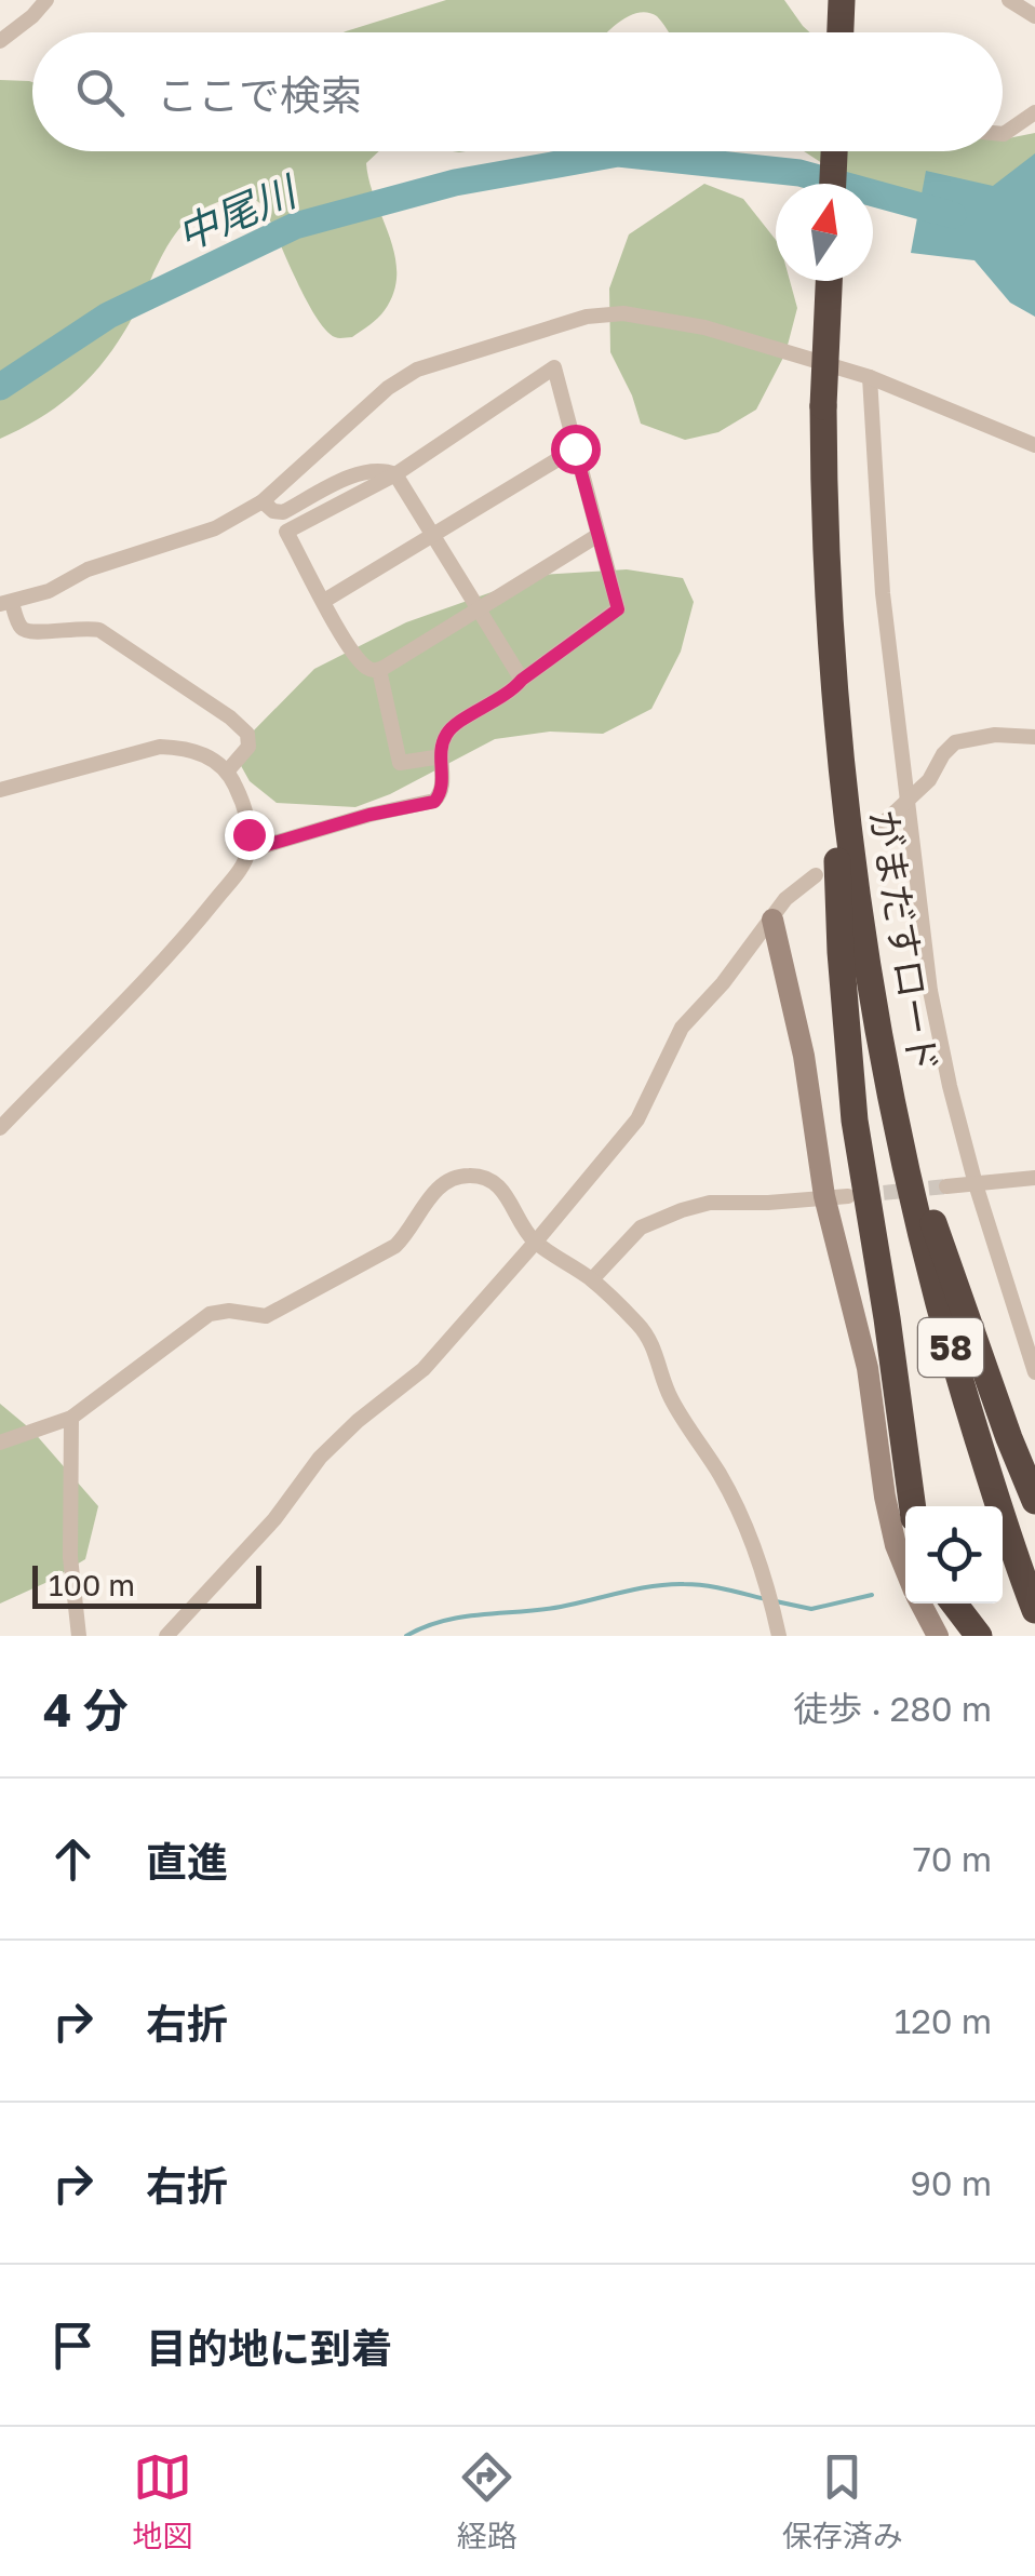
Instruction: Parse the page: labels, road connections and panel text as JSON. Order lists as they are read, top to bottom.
{
  "streets": {
    "highway": ["がまだすロード", "58"]
  },
  "water": ["中尾川"],
  "scale_bar": "100 m",
  "north": "top",
  "page": {
    "search": "ここで検索",
    "scale": "100 m",
    "heading": ["4 分", "徒歩 · 280 m"],
    "list": [
      ["直進", "70 m"],
      ["右折", "120 m"],
      ["右折", "90 m"],
      "目的地に到着"
    ],
    "nav": ["地図", "経路", "保存済み"]
  }
}
